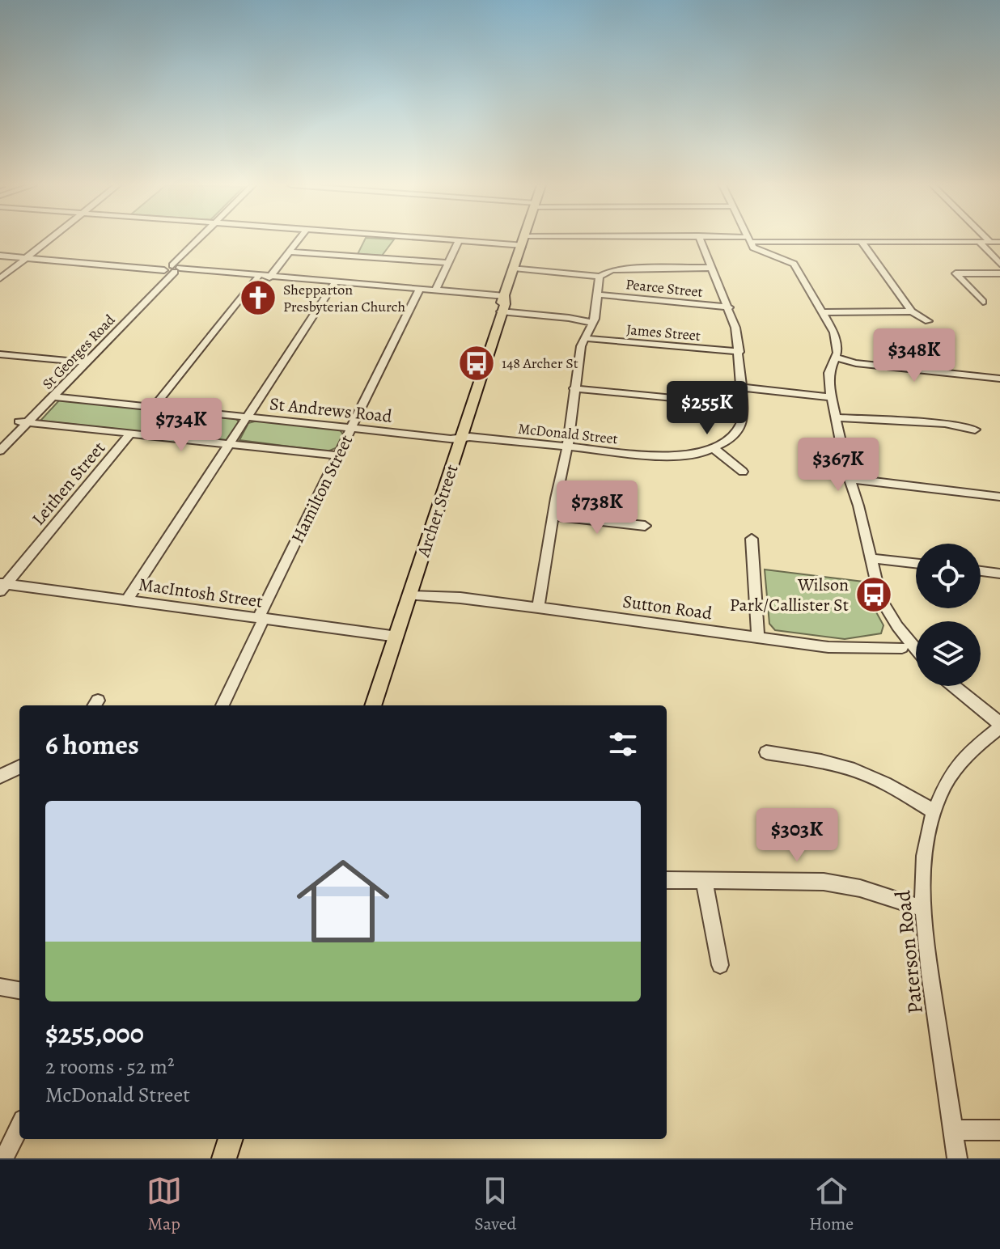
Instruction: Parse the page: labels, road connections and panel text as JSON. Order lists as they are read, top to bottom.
{
  "streets": {
    "main road": ["Archer Street"],
    "street": [
      "Pearce Street",
      "James Street",
      "St Georges Road",
      "St Andrews Road",
      "McDonald Street",
      "Leithen Street",
      "Hamilton Street",
      "MacIntosh Street",
      "Sutton Road",
      "Paterson Road"
    ]
  },
  "crossings": [
    ["St Georges Road", "St Andrews Road"],
    ["St Andrews Road", "McDonald Street"],
    ["St Andrews Road", "Hamilton Street"],
    ["St Andrews Road", "Archer Street"],
    ["McDonald Street", "Archer Street"],
    ["Leithen Street", "MacIntosh Street"],
    ["Hamilton Street", "MacIntosh Street"],
    ["Archer Street", "MacIntosh Street"],
    ["Archer Street", "Sutton Road"]
  ],
  "places": {
    "church": ["Shepparton Presbyterian Church"],
    "bus stop": ["148 Archer St", "Wilson Park/Callister St"]
  },
  "page": {
    "price": [
      "$348K",
      "$255K",
      "$734K",
      "$367K",
      "$738K",
      "$303K"
    ],
    "heading": "6 homes",
    "list": [
      {
        "name": "$255,000",
        "note": "2 rooms · 52 m² · McDonald Street"
      }
    ],
    "tabs": ["Map", "Saved", "Home"]
  }
}
